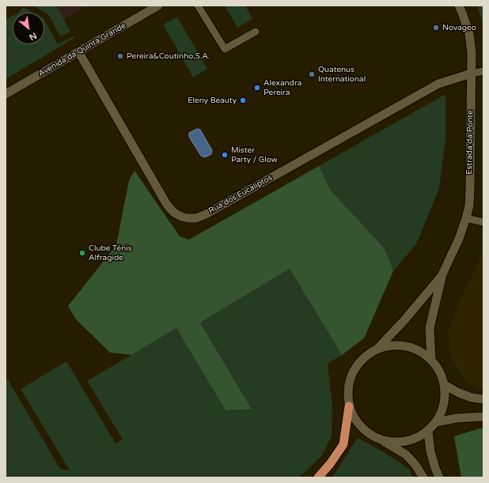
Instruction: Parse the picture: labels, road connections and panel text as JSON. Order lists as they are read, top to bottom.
{
  "streets": {
    "street": ["Avenida da Quinta Grande", "Estrada da Ponte", "Rua dos Eucaliptos"]
  },
  "crossings": [
    ["Avenida da Quinta Grande", "Rua dos Eucaliptos"],
    ["Estrada da Ponte", "Rua dos Eucaliptos"]
  ],
  "places": [
    "Novageo",
    "Pereira&Coutinho,S.A.",
    "Quatenus International",
    "Alexandra Pereira",
    "Eleny Beauty",
    "Mister Party / Glow",
    "Clube Ténis Alfragide"
  ],
  "north": "bottom right"
}
